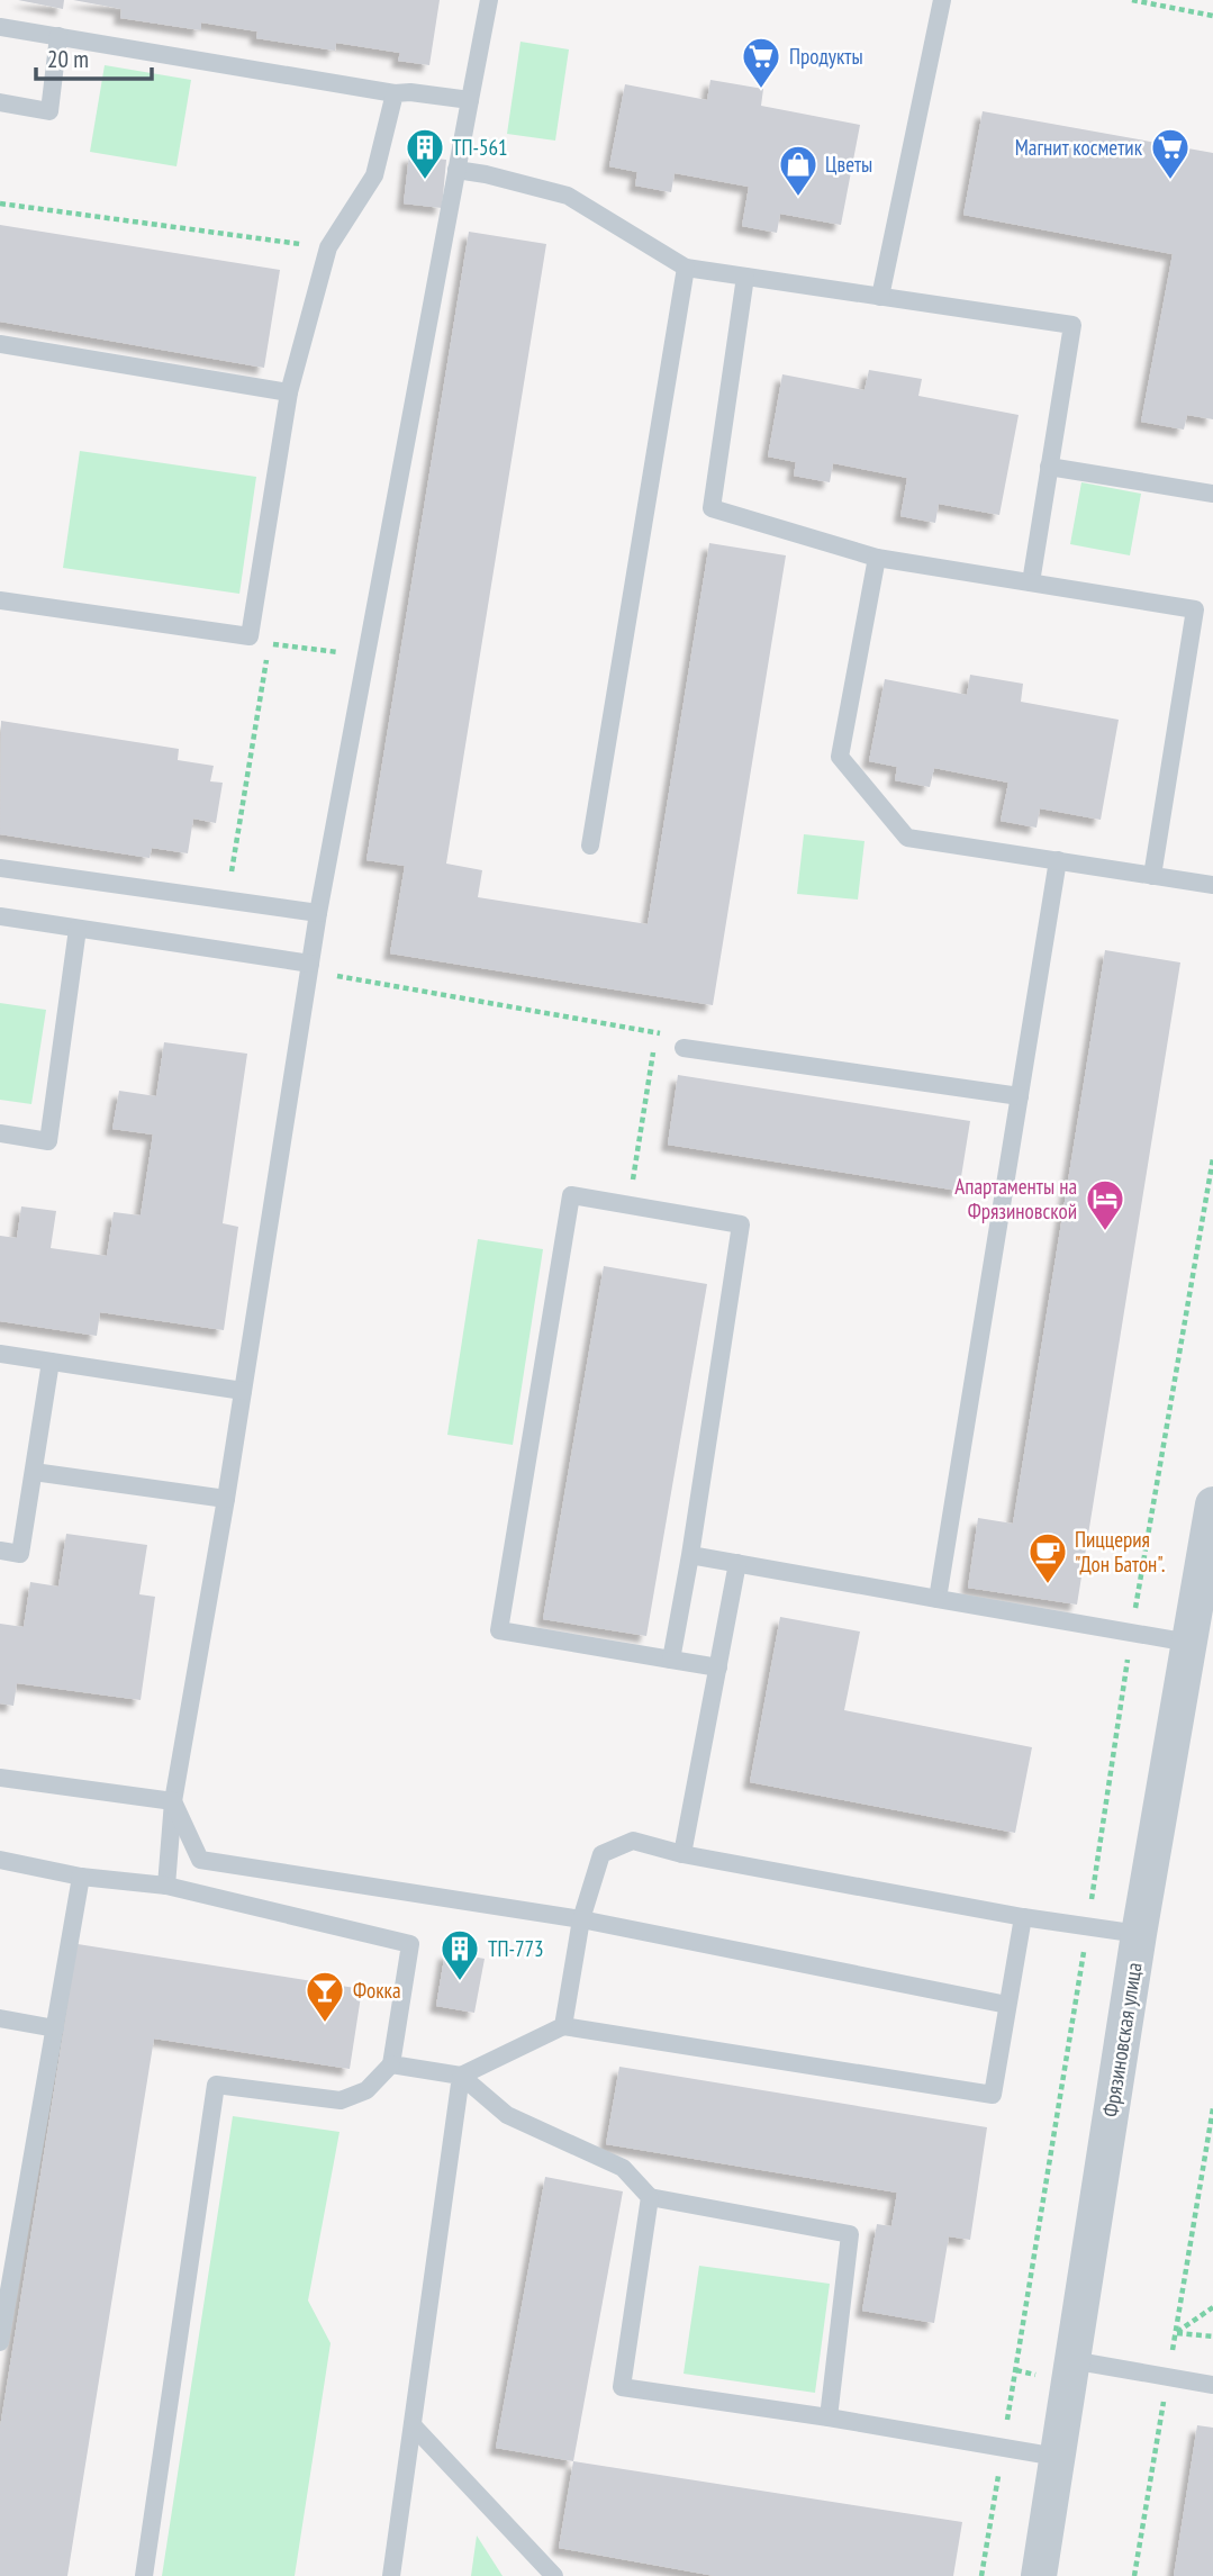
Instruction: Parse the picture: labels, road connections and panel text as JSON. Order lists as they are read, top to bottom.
{
  "streets": {
    "street": ["Фрязиновская улица"]
  },
  "places": {
    "supermarket": ["Продукты", "Магнит косметик"],
    "building": ["ТП-561", "ТП-773"],
    "shop": ["Цветы"],
    "hotel": ["Апартаменты на Фрязиновской"],
    "cafe": ["Пиццерия \"Дон Батон\"."],
    "bar": ["Фокка"]
  },
  "scale_bar": "20 m"
}
